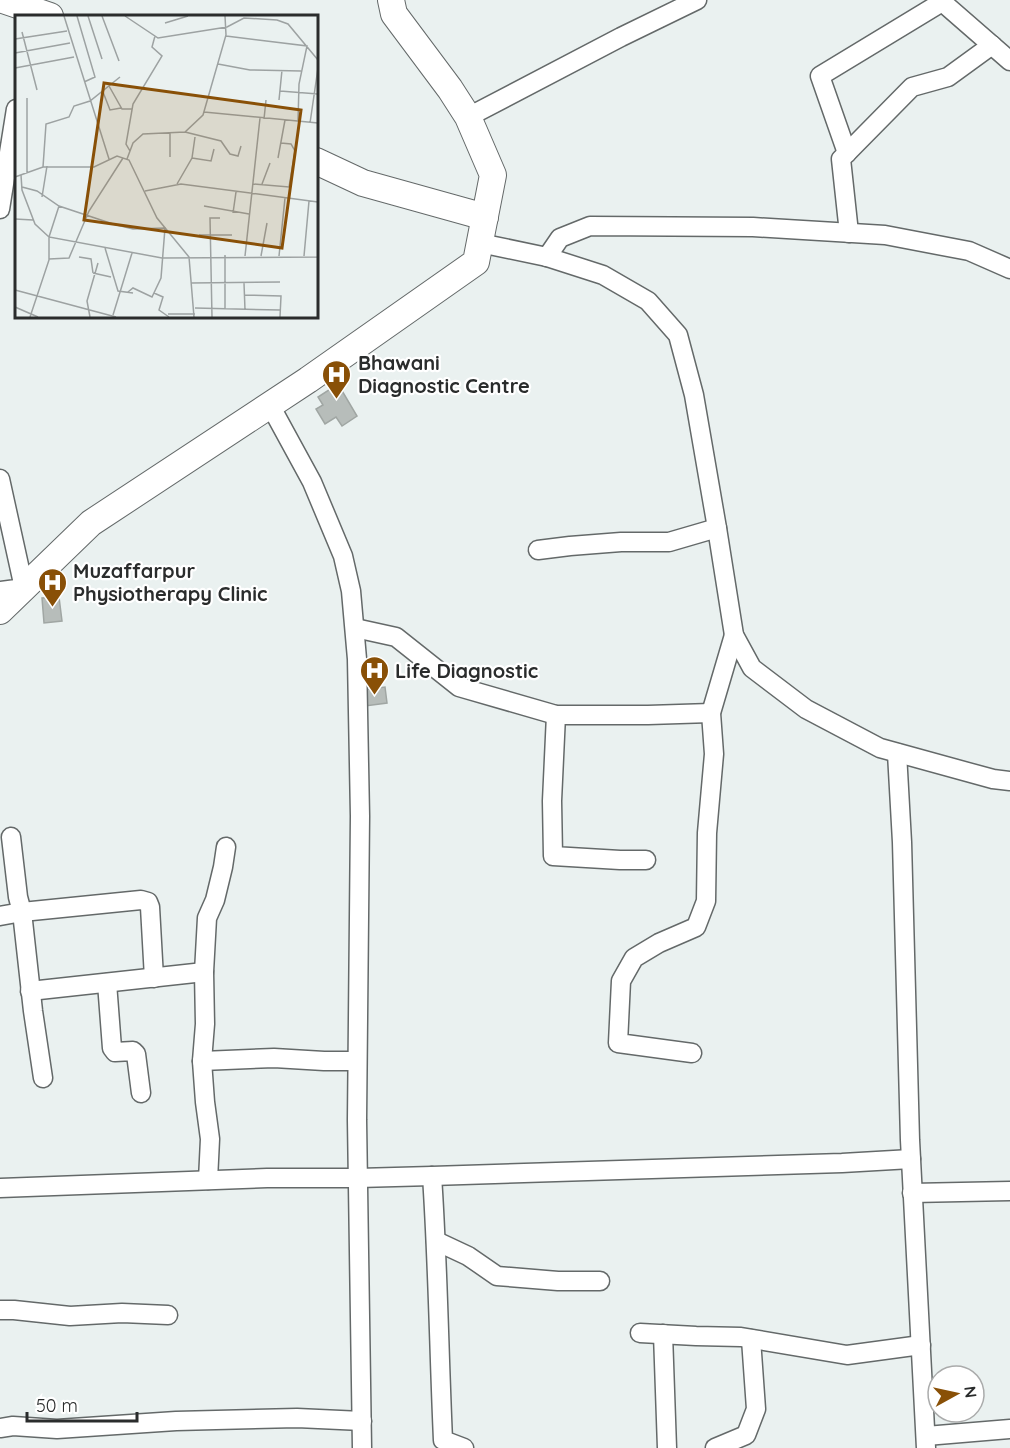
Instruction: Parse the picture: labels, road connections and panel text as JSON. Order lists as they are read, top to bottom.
{
  "places": {
    "hospital": ["Bhawani Diagnostic Centre", "Muzaffarpur Physiotherapy Clinic", "Life Diagnostic"]
  },
  "scale_bar": "50 m",
  "north": "right"
}
